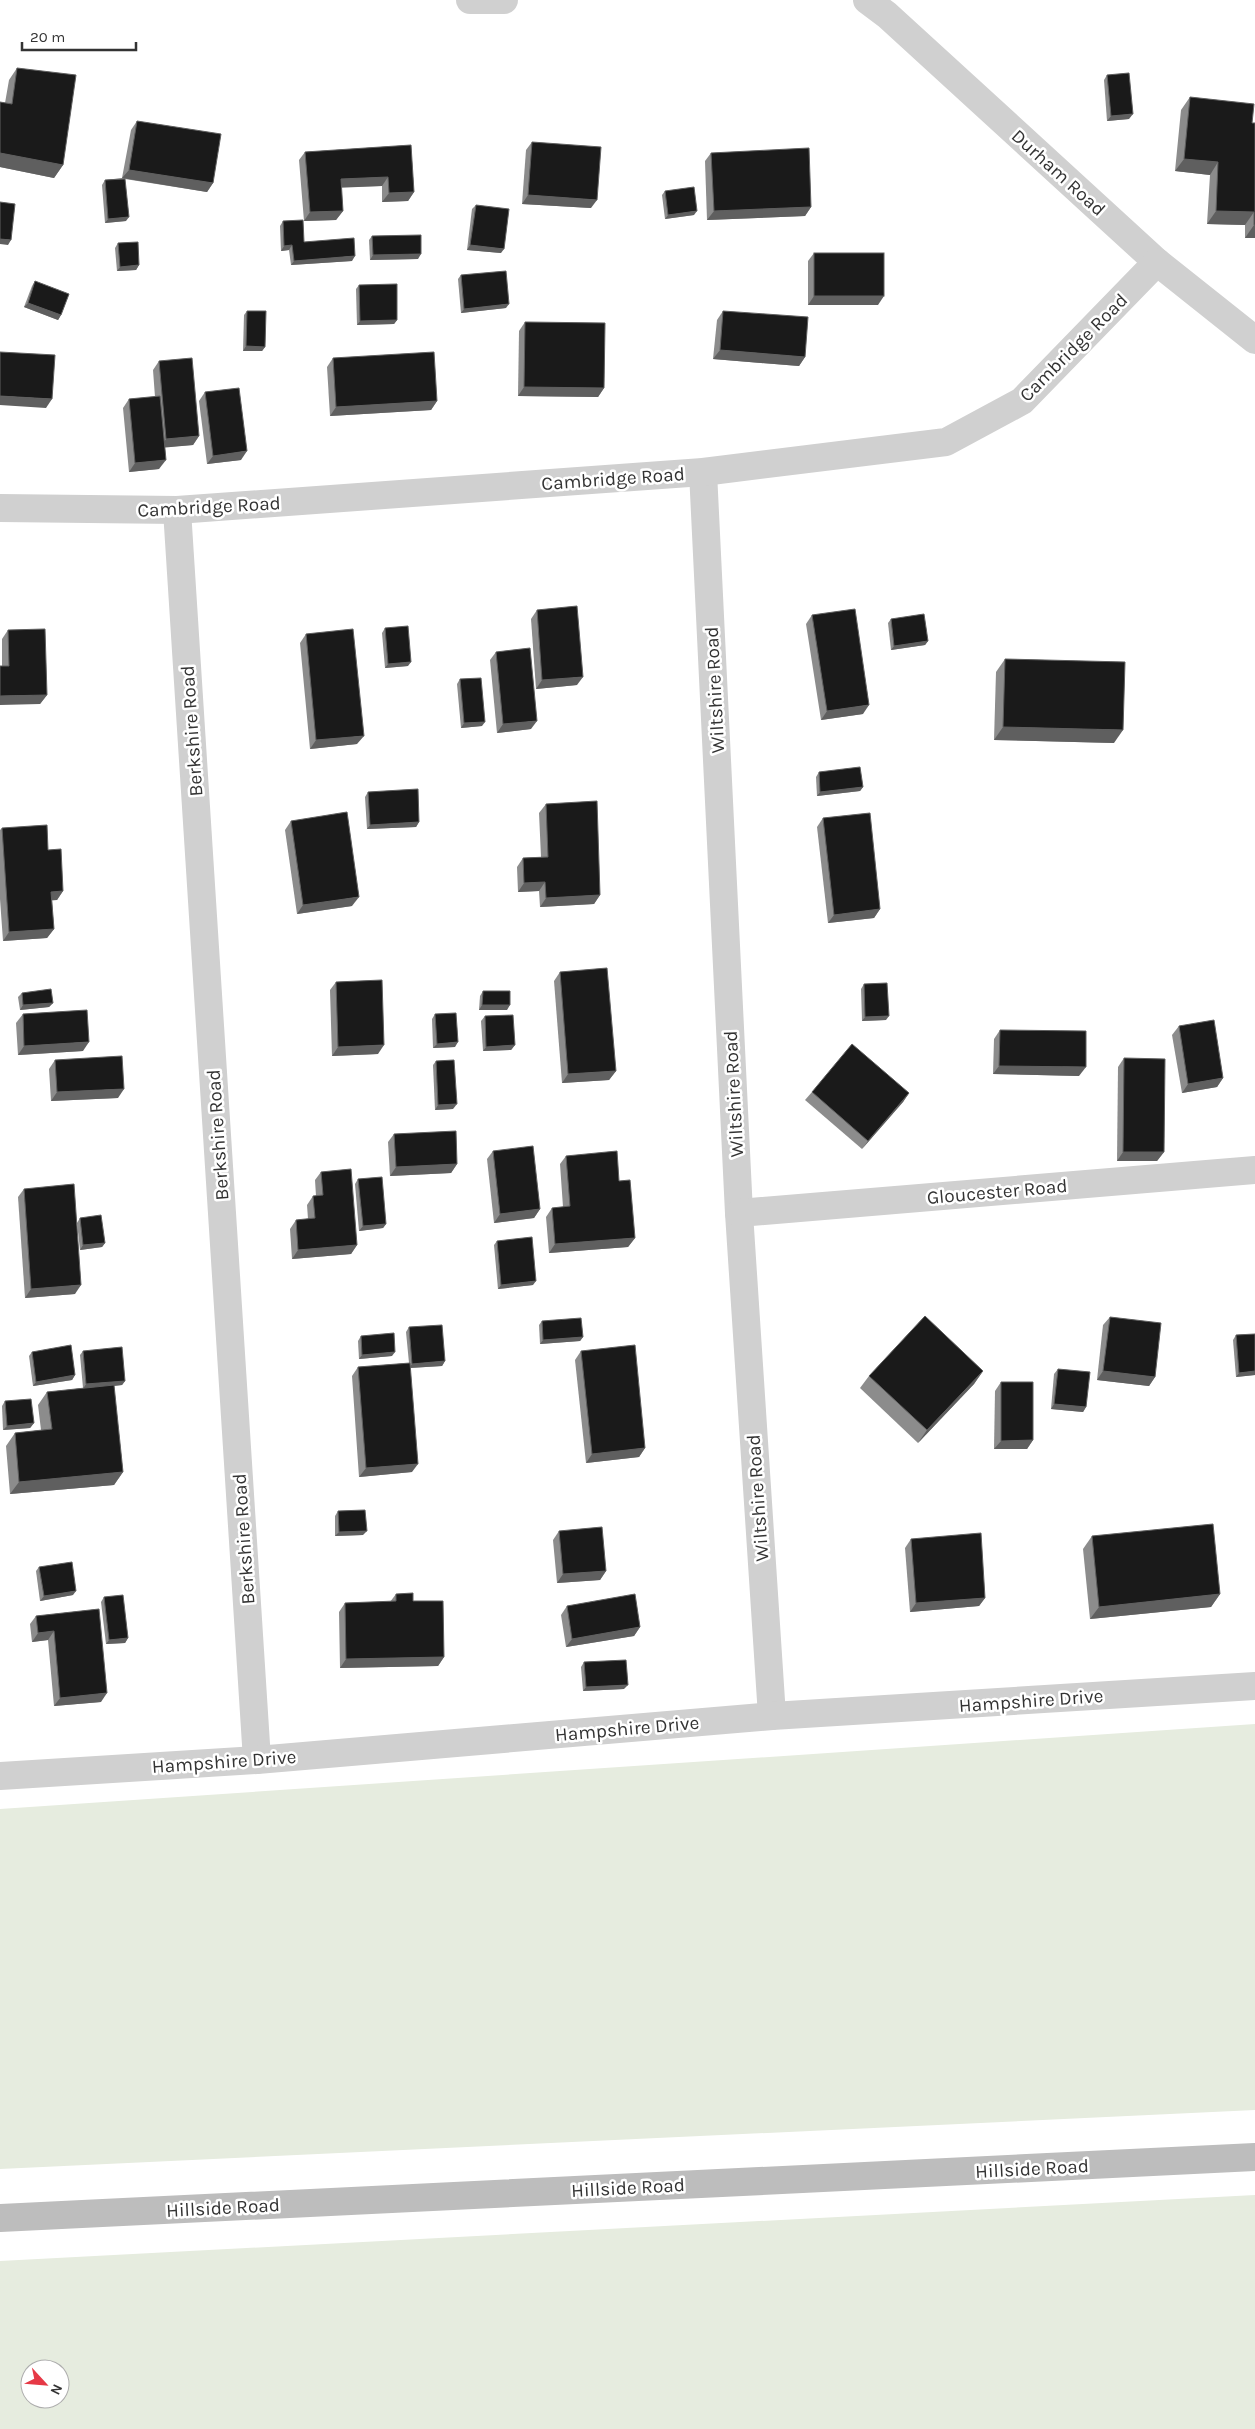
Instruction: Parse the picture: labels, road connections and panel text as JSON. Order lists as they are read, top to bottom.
{
  "streets": {
    "main road": ["Hillside Road"],
    "street": [
      "Durham Road",
      "Cambridge Road",
      "Wiltshire Road",
      "Berkshire Road",
      "Gloucester Road",
      "Hampshire Drive"
    ]
  },
  "crossings": [
    ["Durham Road", "Cambridge Road"],
    ["Cambridge Road", "Wiltshire Road"],
    ["Cambridge Road", "Berkshire Road"],
    ["Wiltshire Road", "Gloucester Road"],
    ["Wiltshire Road", "Hampshire Drive"],
    ["Berkshire Road", "Hampshire Drive"]
  ],
  "scale_bar": "20 m",
  "north": "bottom right"
}
